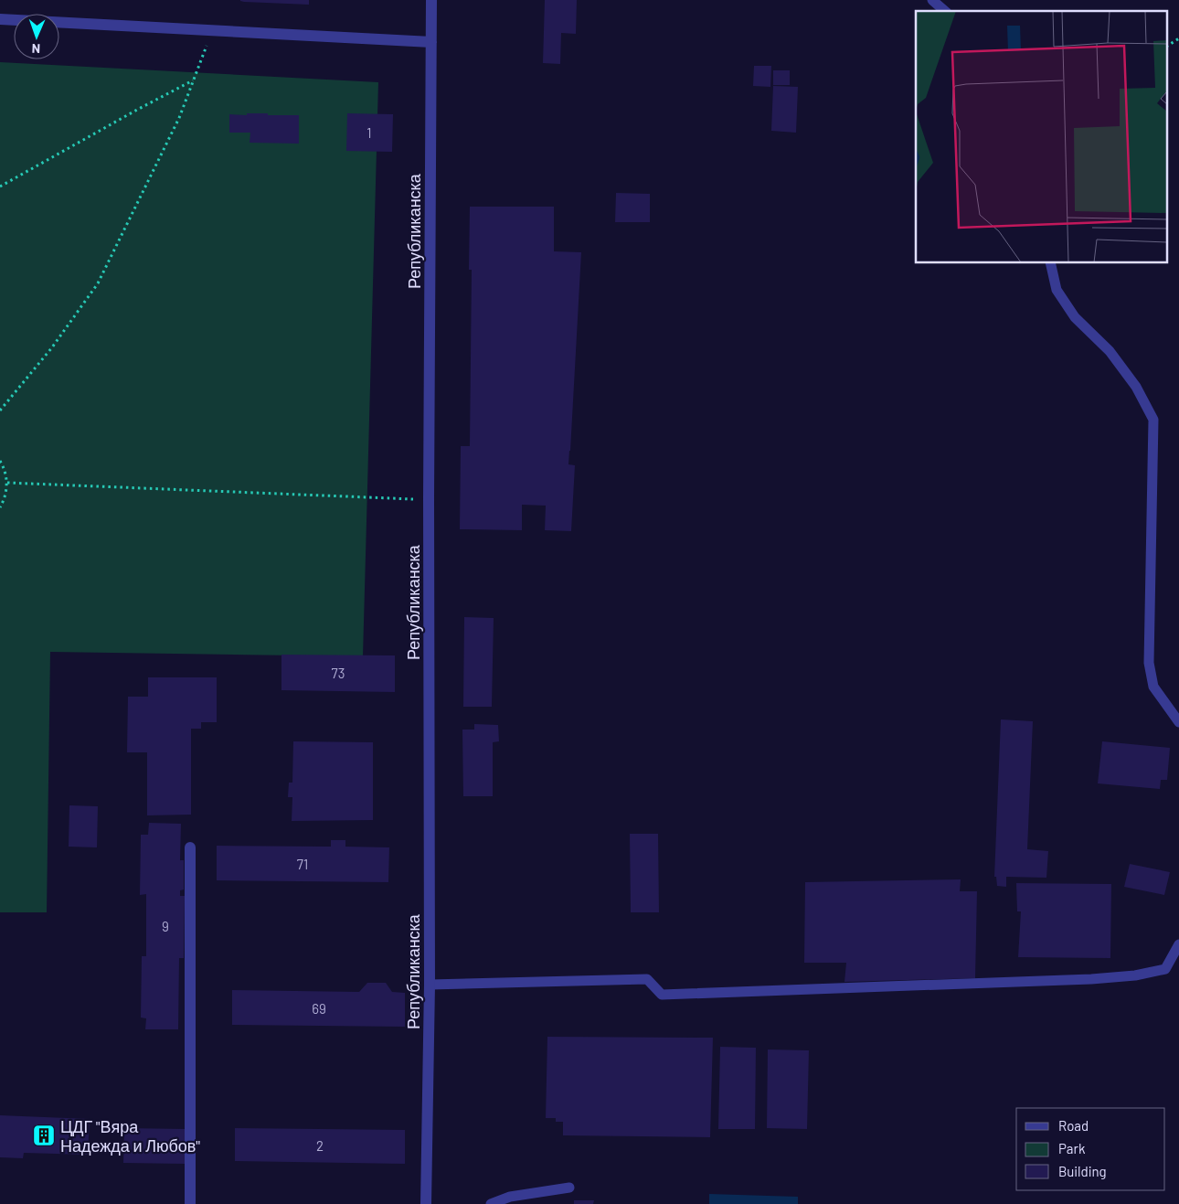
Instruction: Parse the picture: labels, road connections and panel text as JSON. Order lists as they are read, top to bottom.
{
  "streets": {
    "street": ["Републиканска"]
  },
  "places": {
    "building": ["ЦДГ \"Вяра Надежда и Любов\""]
  },
  "house_numbers": [
    "1",
    "73",
    "71",
    "9",
    "69",
    "2"
  ],
  "legend": ["Road", "Park", "Building"],
  "north": "bottom"
}
